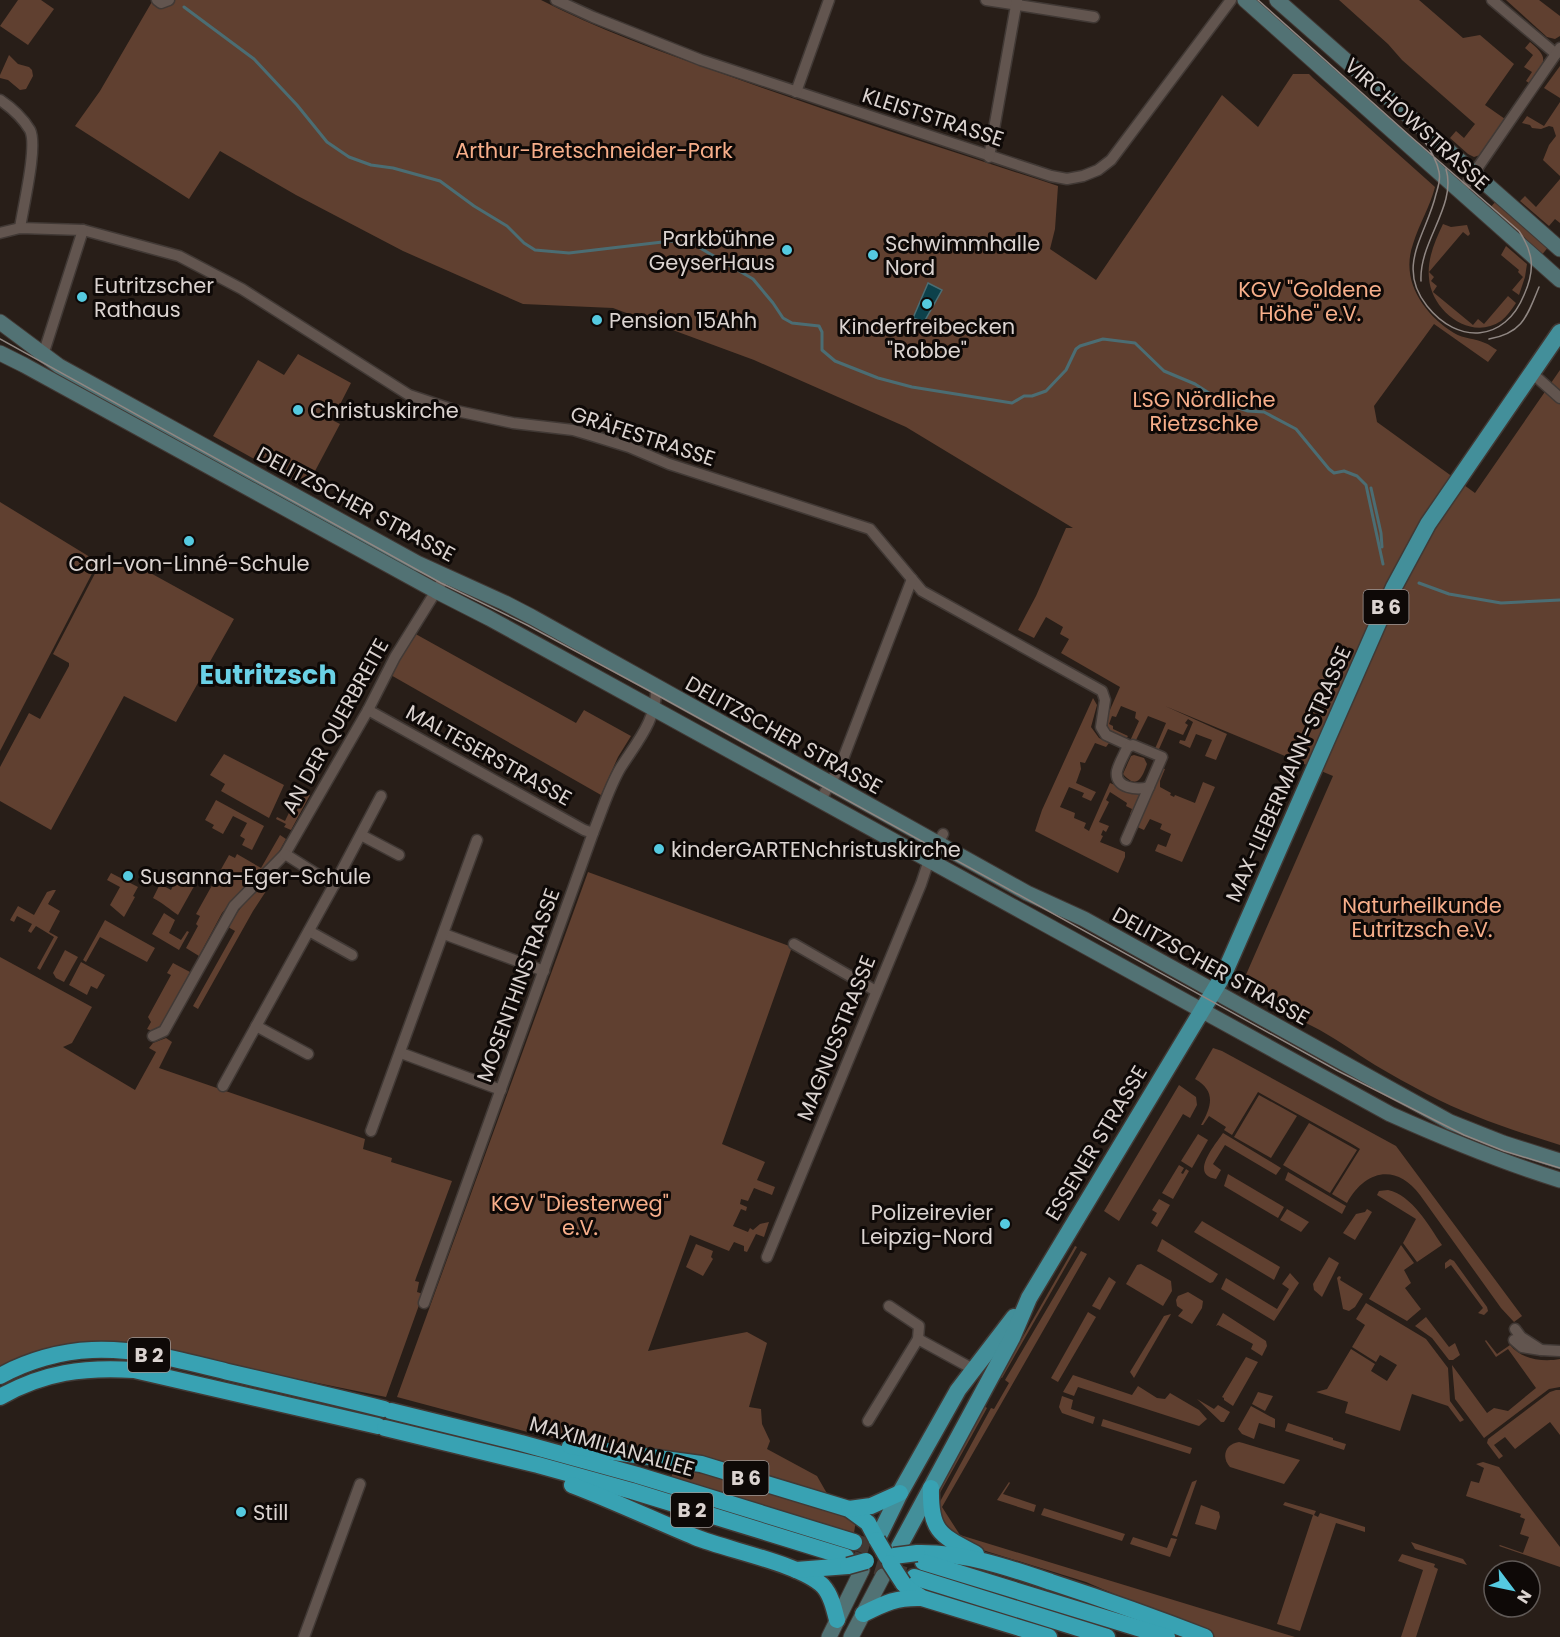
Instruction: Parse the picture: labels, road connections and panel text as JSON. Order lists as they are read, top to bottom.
{
  "streets": {
    "highway": ["B 6", "B 2", "MAXIMILIANALLEE"],
    "main road": [
      "VIRCHOWSTRASSE",
      "DELITZSCHER STRASSE",
      "MAX-LIEBERMANN-STRASSE",
      "ESSENER STRASSE"
    ],
    "street": [
      "KLEISTSTRASSE",
      "GRÄFESTRASSE",
      "AN DER QUERBREITE",
      "MALTESERSTRASSE",
      "MOSENTHINSTRASSE",
      "MAGNUSSTRASSE"
    ]
  },
  "crossings": [
    ["DELITZSCHER STRASSE", "AN DER QUERBREITE"],
    ["DELITZSCHER STRASSE", "MAX-LIEBERMANN-STRASSE"],
    ["DELITZSCHER STRASSE", "MOSENTHINSTRASSE"],
    ["DELITZSCHER STRASSE", "MAGNUSSTRASSE"],
    ["DELITZSCHER STRASSE", "ESSENER STRASSE"],
    ["B 6", "ESSENER STRASSE"],
    ["B 6", "MAXIMILIANALLEE"],
    ["AN DER QUERBREITE", "MALTESERSTRASSE"],
    ["MALTESERSTRASSE", "MOSENTHINSTRASSE"],
    ["MAX-LIEBERMANN-STRASSE", "ESSENER STRASSE"]
  ],
  "districts": ["Eutritzsch"],
  "parks": [
    "Arthur-Bretschneider-Park",
    "KGV \"Goldene Höhe\" e.V.",
    "LSG Nördliche Rietzschke",
    "Naturheilkunde Eutritzsch e.V.",
    "KGV \"Diesterweg\" e.V."
  ],
  "places": [
    "Parkbühne GeyserHaus",
    "Schwimmhalle Nord",
    "Eutritzscher Rathaus",
    "Kinderfreibecken \"Robbe\"",
    "Pension 15Ahh",
    "Christuskirche",
    "Carl-von-Linné-Schule",
    "kinderGARTENchristuskirche",
    "Susanna-Eger-Schule",
    "Polizeirevier Leipzig-Nord",
    "Still"
  ],
  "north": "bottom right"
}
